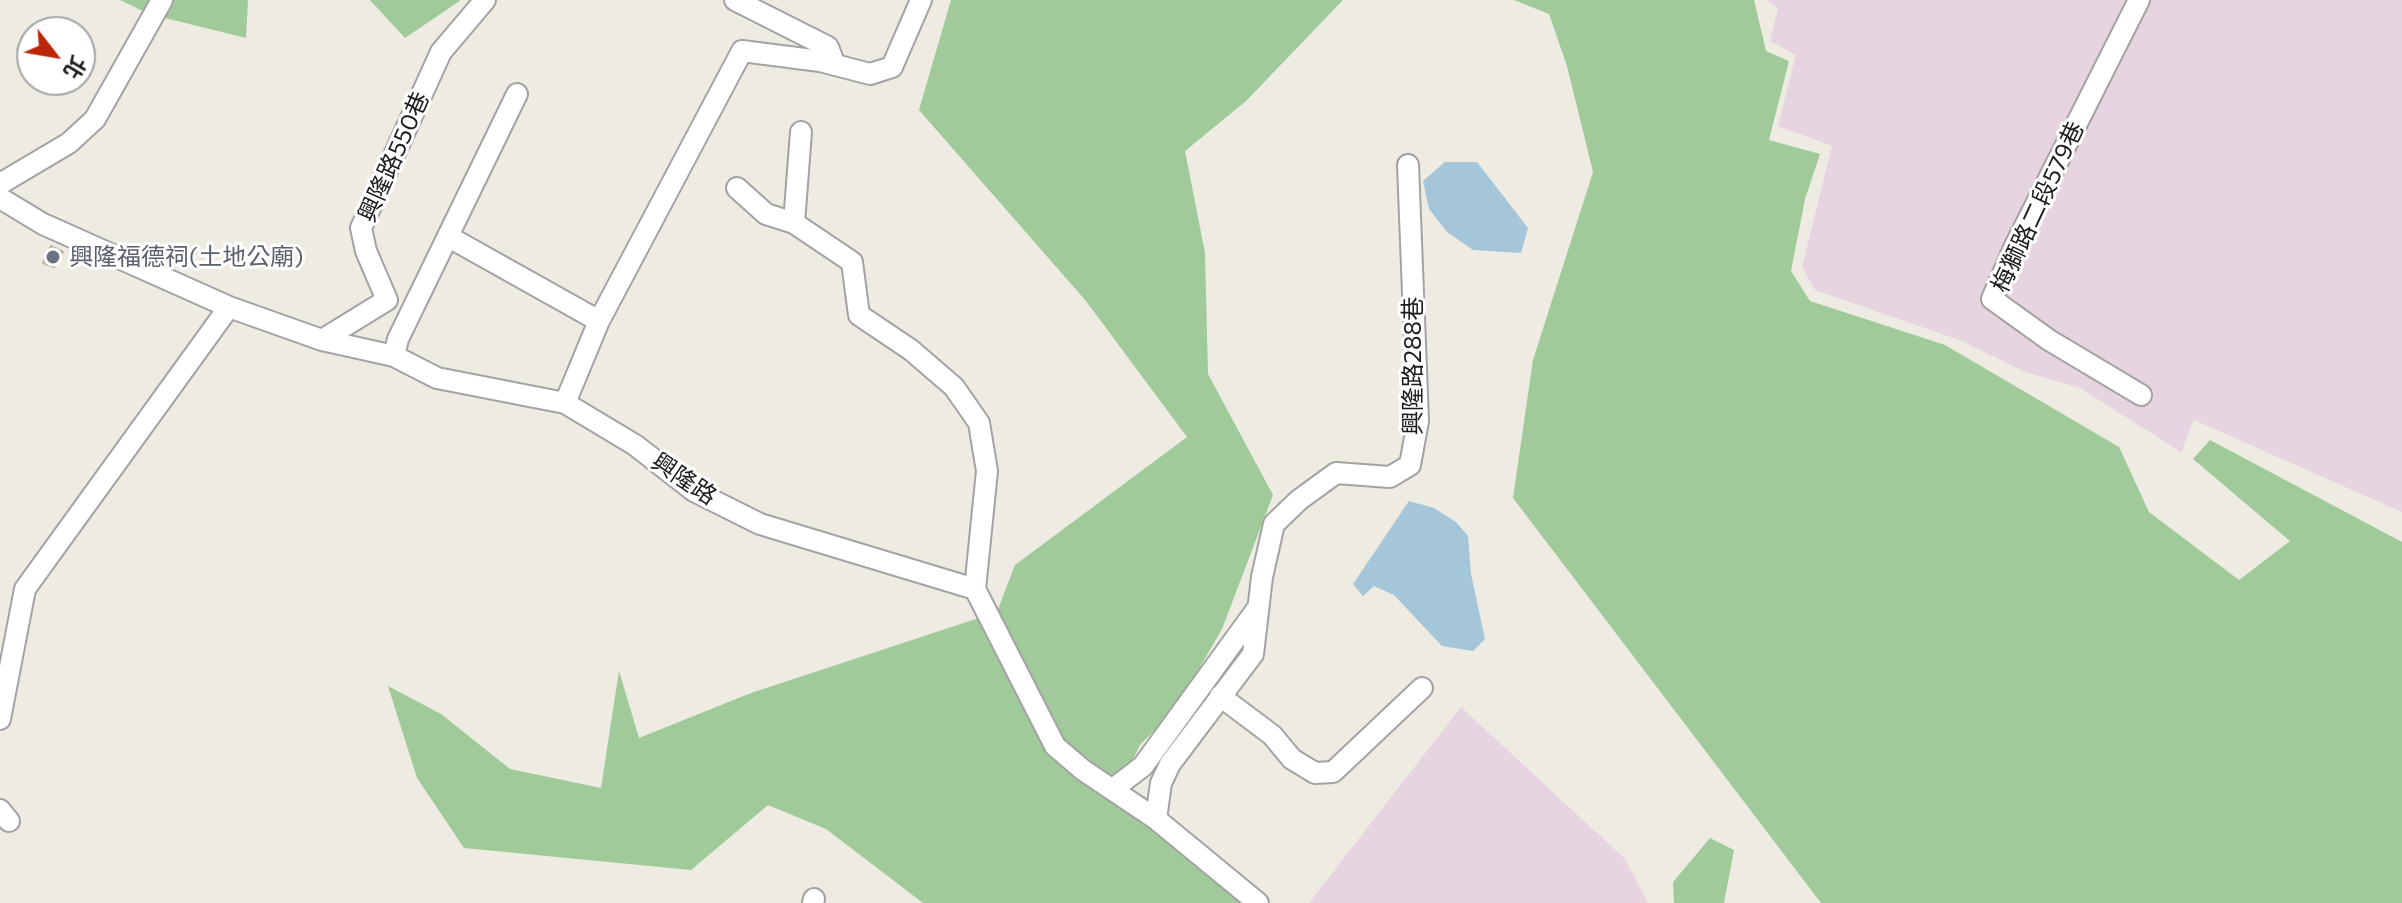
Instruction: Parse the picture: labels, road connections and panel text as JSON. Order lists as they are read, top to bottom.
{
  "streets": {
    "street": [
      "興隆路550巷",
      "梅獅路二段579巷",
      "興隆路288巷",
      "興隆路"
    ]
  },
  "crossings": [
    ["興隆路550巷", "興隆路"]
  ],
  "places": ["興隆福德祠(土地公廟)"],
  "north": "bottom right"
}
